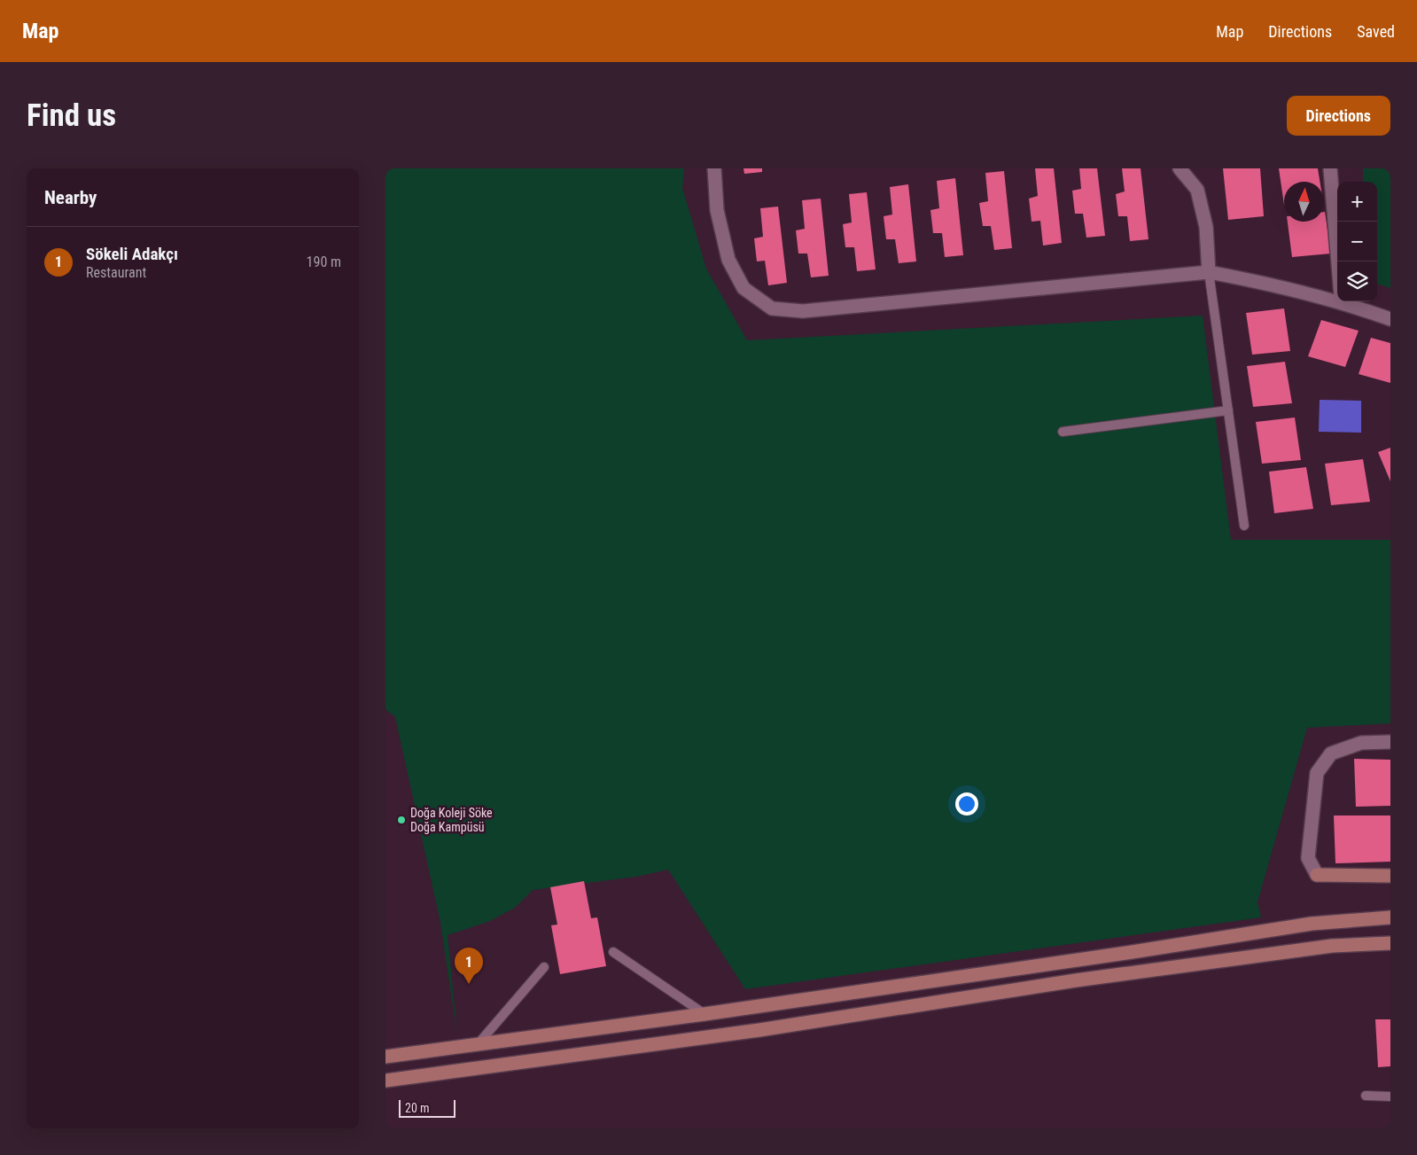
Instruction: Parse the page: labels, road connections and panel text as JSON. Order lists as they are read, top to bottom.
{
  "places": ["Doğa Koleji Söke Doğa Kampüsü"],
  "scale_bar": "20 m",
  "north": "top",
  "page": {
    "header": "Map",
    "nav": ["Map", "Directions", "Saved"],
    "buttons": "Directions",
    "title": "Find us",
    "heading": "Nearby",
    "map_buttons": ["+", "−"],
    "list": [
      {
        "mark": "1",
        "name": "Sökeli Adakçı",
        "note": "Restaurant",
        "value": "190 m"
      }
    ],
    "pins": "1",
    "scale": "20 m"
  }
}
